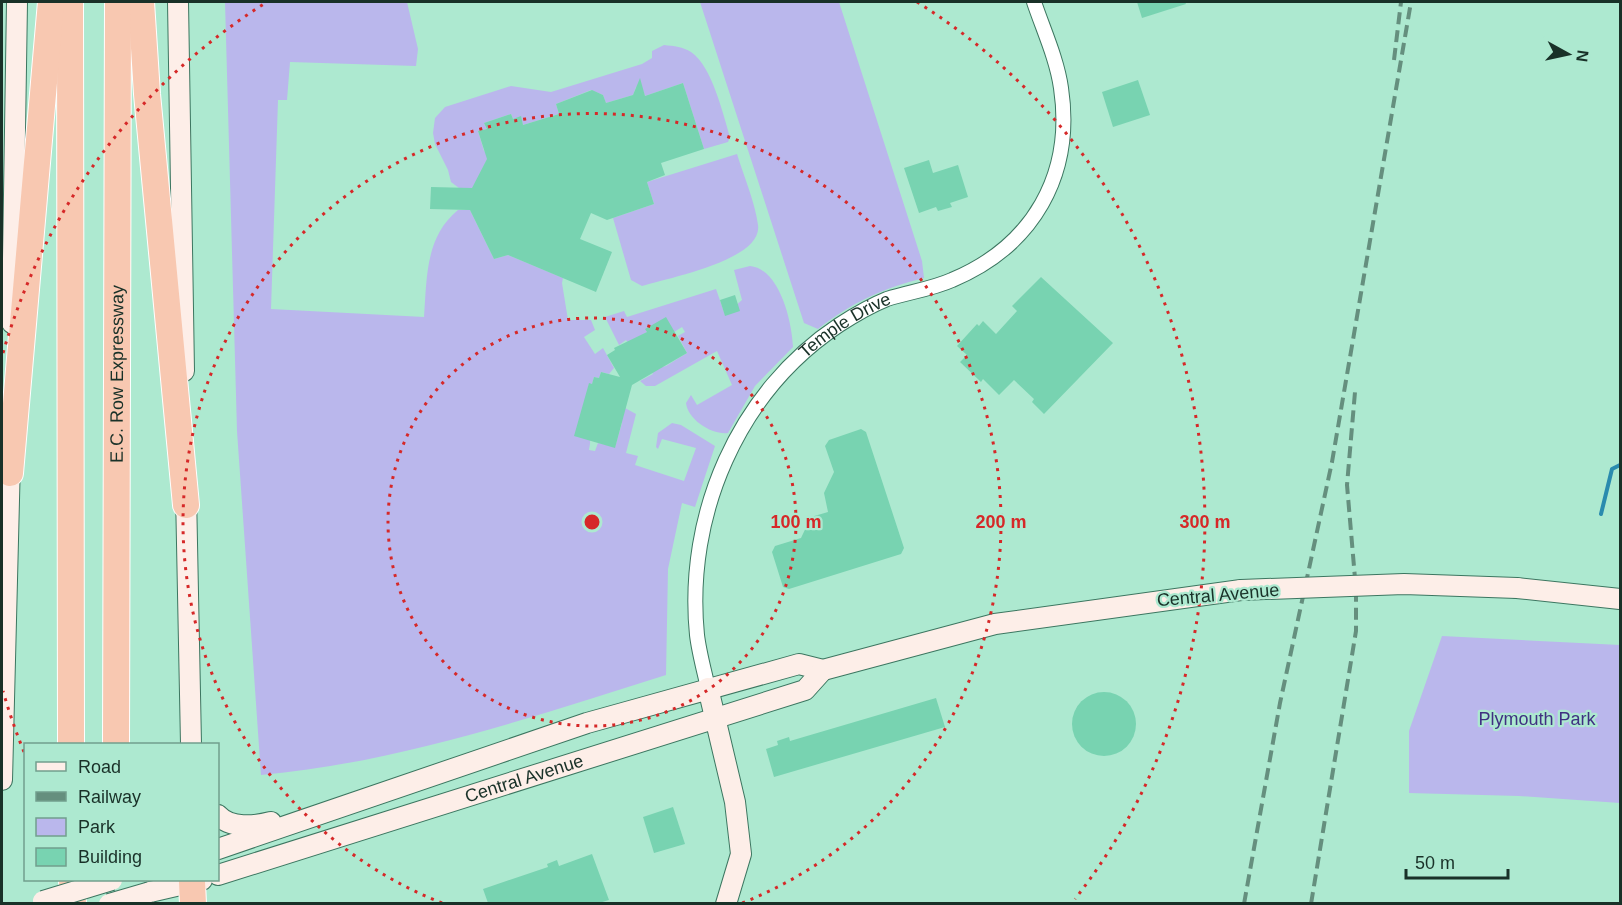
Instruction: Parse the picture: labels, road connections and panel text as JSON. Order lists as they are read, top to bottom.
{
  "streets": {
    "highway": ["E.C. Row Expressway"],
    "street": ["Temple Drive", "Central Avenue"]
  },
  "crossings": [
    ["Temple Drive", "Central Avenue"]
  ],
  "parks": ["Plymouth Park"],
  "legend": [
    "Road",
    "Railway",
    "Park",
    "Building"
  ],
  "scale_bar": "50 m",
  "north": "right",
  "rings": ["100 m", "200 m", "300 m"]
}
